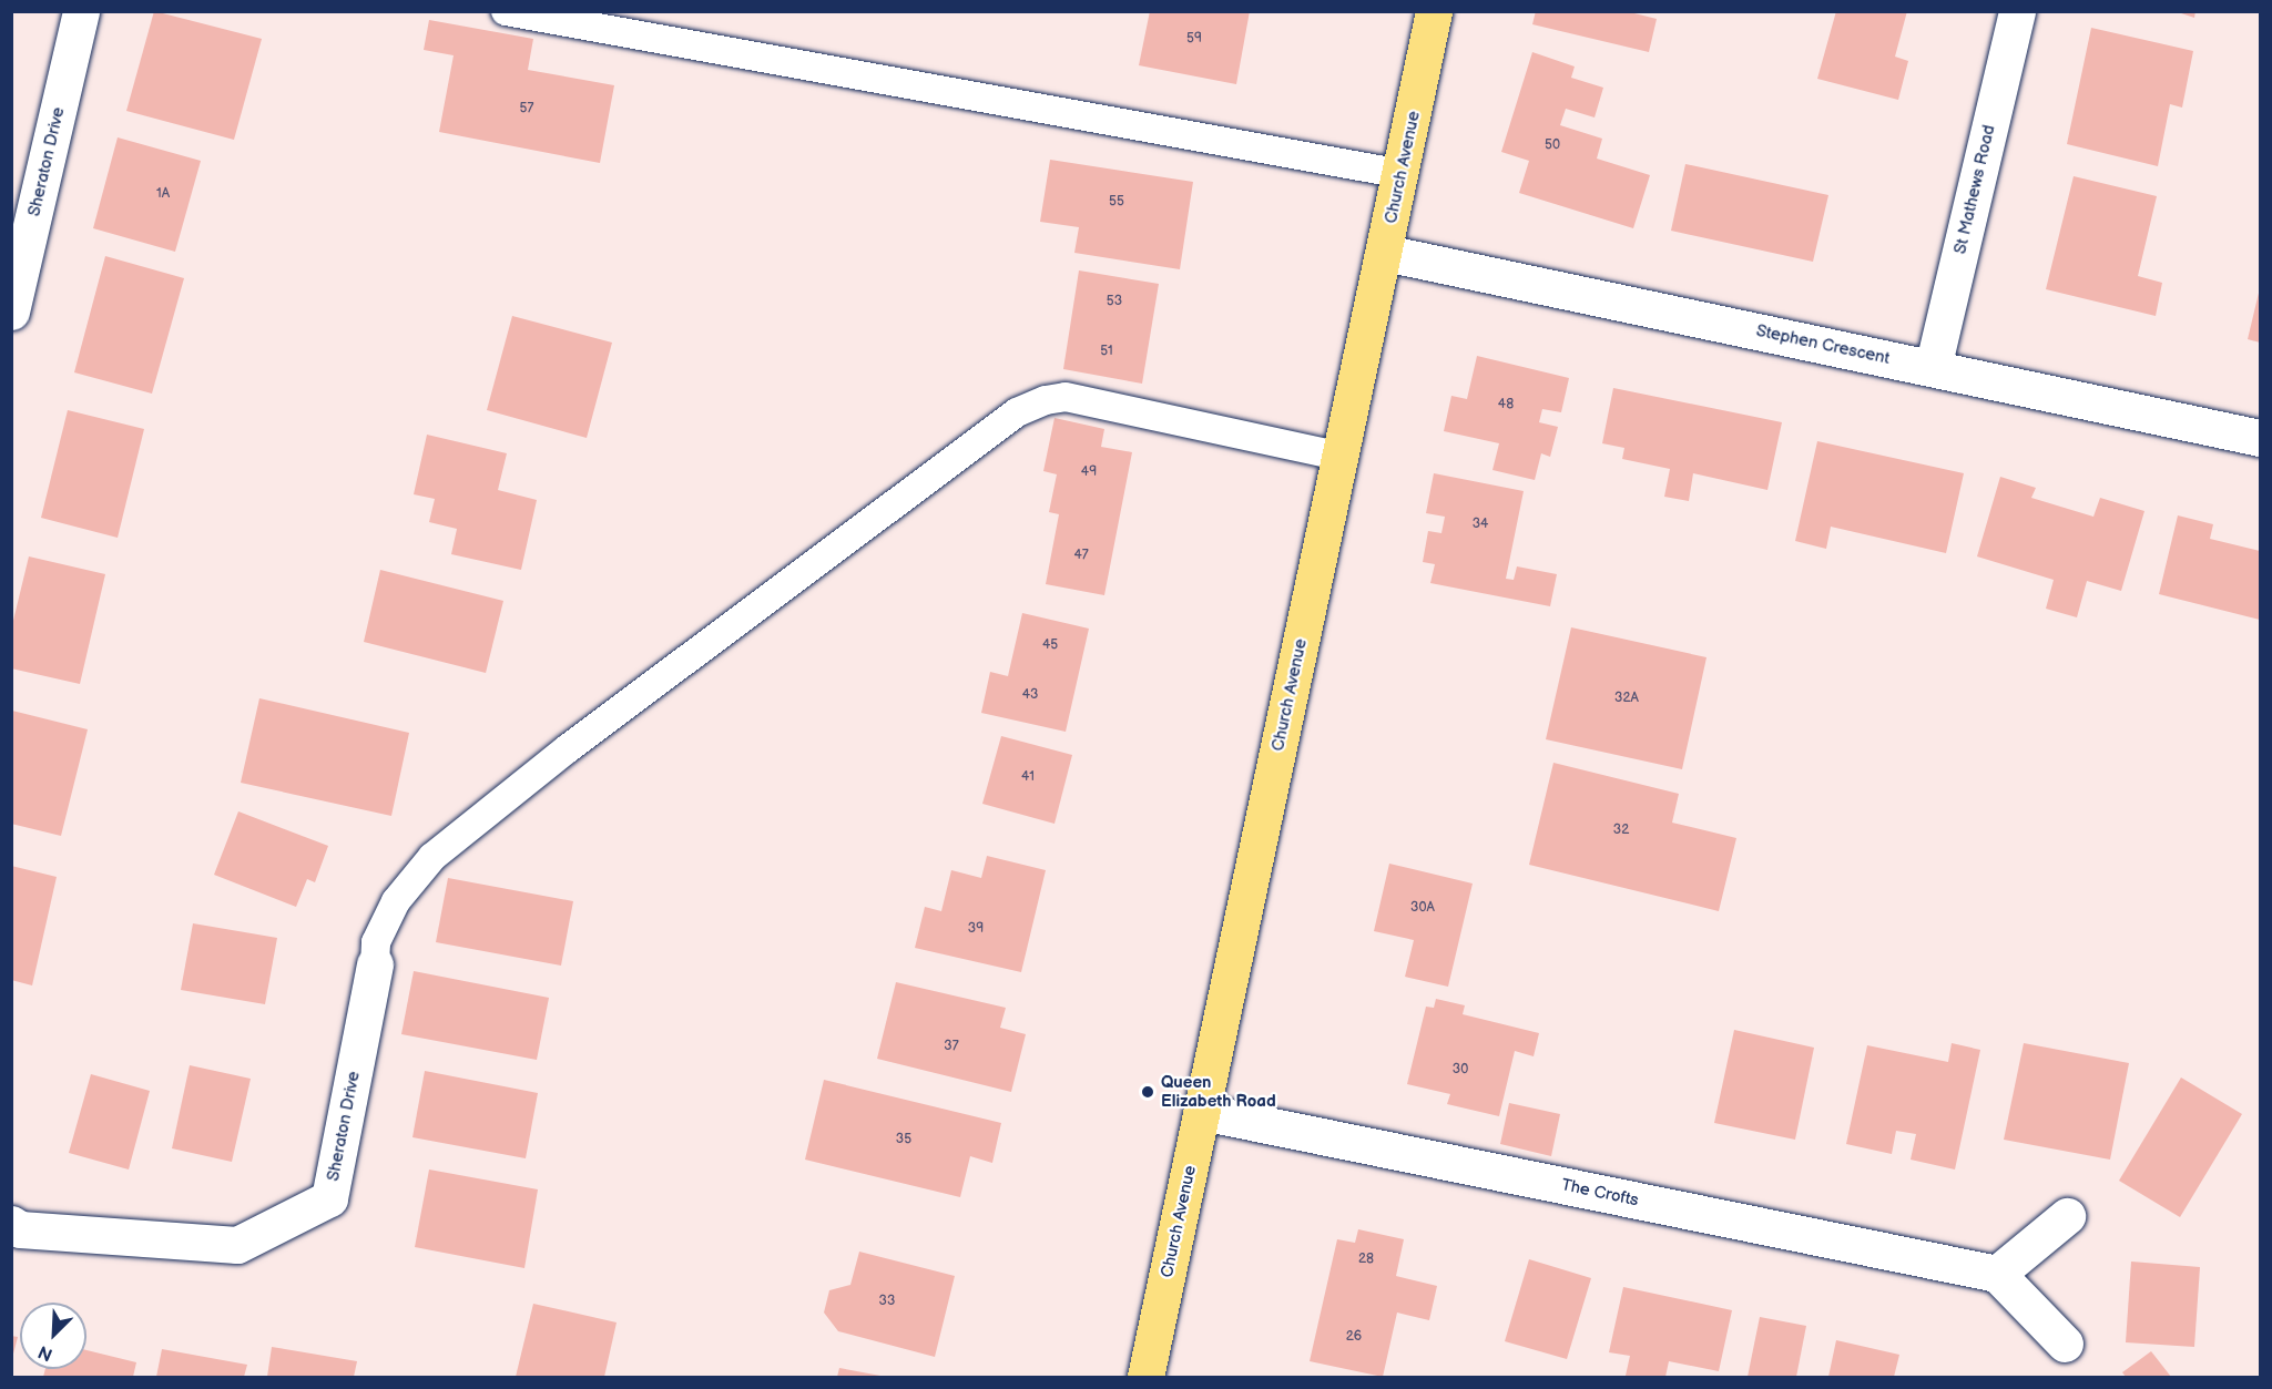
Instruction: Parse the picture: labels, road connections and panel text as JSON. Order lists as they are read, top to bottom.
{
  "streets": {
    "main road": ["Church Avenue"],
    "street": [
      "Sheraton Drive",
      "St Mathews Road",
      "Stephen Crescent",
      "The Crofts"
    ]
  },
  "crossings": [
    ["Church Avenue", "Stephen Crescent"],
    ["Church Avenue", "The Crofts"],
    ["St Mathews Road", "Stephen Crescent"]
  ],
  "places": ["Queen Elizabeth Road"],
  "house_numbers": [
    "59",
    "57",
    "50",
    "1A",
    "55",
    "53",
    "51",
    "48",
    "49",
    "34",
    "47",
    "45",
    "43",
    "32A",
    "41",
    "32",
    "30A",
    "39",
    "37",
    "30",
    "35",
    "28",
    "33",
    "26"
  ],
  "north": "bottom left"
}
